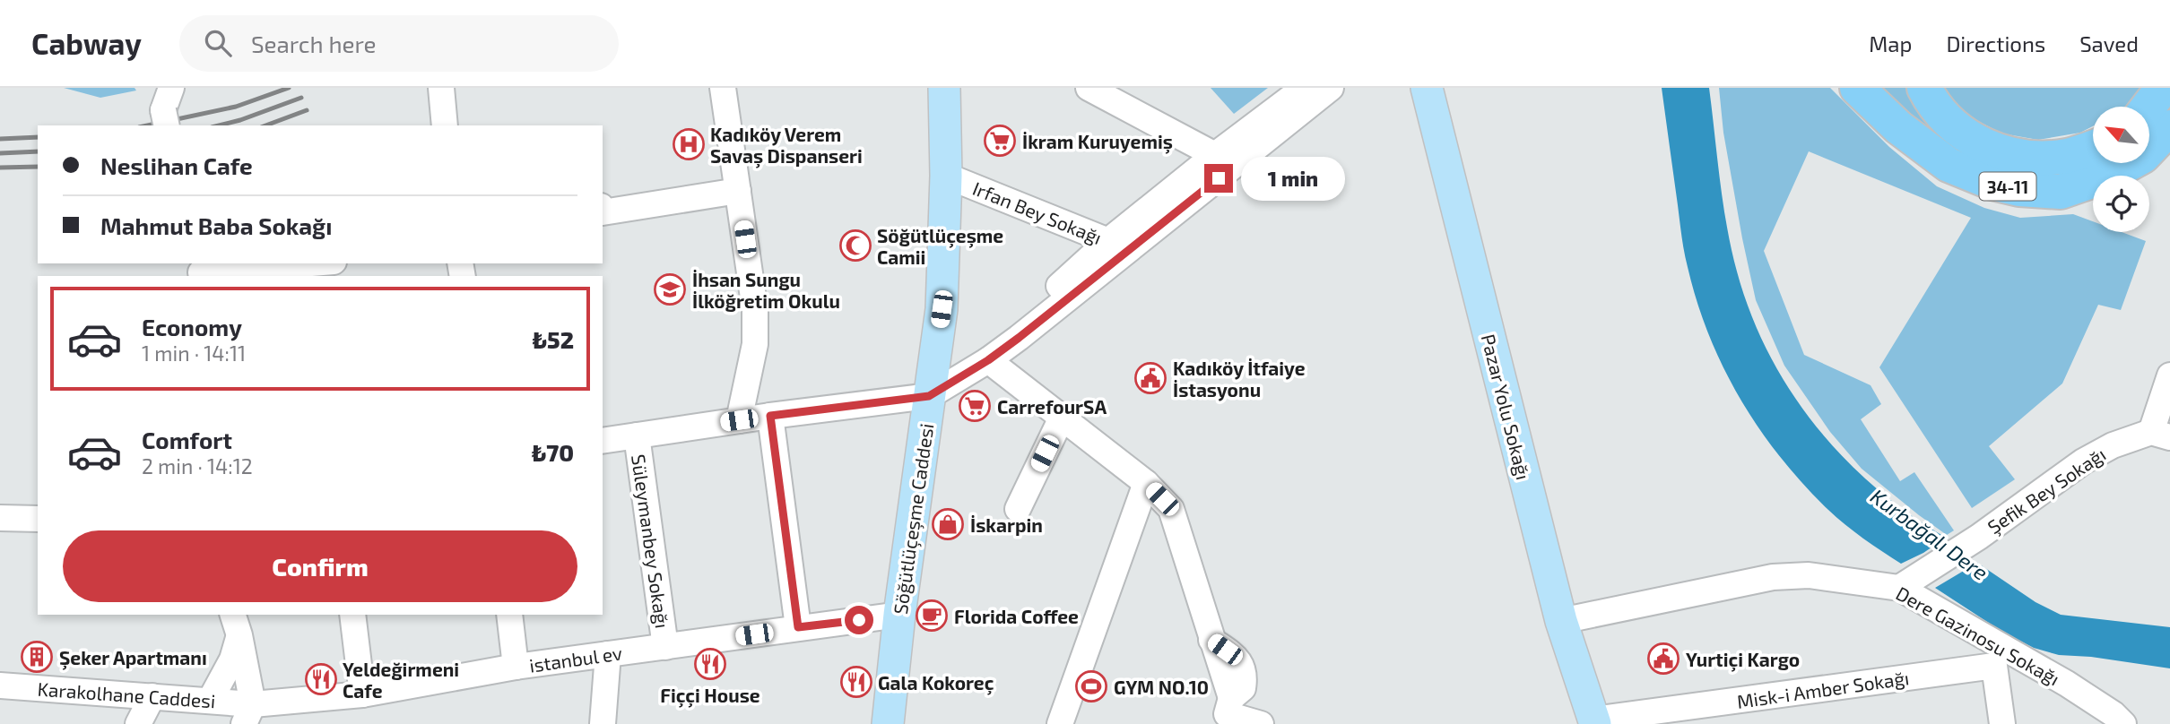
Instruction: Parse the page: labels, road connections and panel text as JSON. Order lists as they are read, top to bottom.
{
  "streets": {
    "highway": ["34-11"],
    "main road": ["Pazar Yolu Sokağı", "Söğütlüçeşme Caddesi"],
    "street": [
      "Irfan Bey Sokağı",
      "Şefik Bey Sokağı",
      "Süleymanbey Sokağı",
      "Dere Gazinosu Sokağı",
      "istanbul ev",
      "Misk-i Amber Sokağı",
      "Karakolhane Caddesi"
    ]
  },
  "crossings": [
    ["Irfan Bey Sokağı", "Söğütlüçeşme Caddesi"],
    ["Pazar Yolu Sokağı", "Dere Gazinosu Sokağı"],
    ["Pazar Yolu Sokağı", "Misk-i Amber Sokağı"],
    ["Şefik Bey Sokağı", "Dere Gazinosu Sokağı"],
    ["Söğütlüçeşme Caddesi", "istanbul ev"],
    ["Süleymanbey Sokağı", "istanbul ev"],
    ["istanbul ev", "Karakolhane Caddesi"]
  ],
  "water": ["Kurbağalı Dere"],
  "places": {
    "supermarket": ["İkram Kuruyemiş", "CarrefourSA"],
    "hospital": ["Kadıköy Verem Savaş Dispanseri"],
    "mosque": ["Söğütlüçeşme Camii"],
    "school or university": ["İhsan Sungu İlköğretim Okulu"],
    "public building": ["Kadıköy İtfaiye İstasyonu", "Yurtiçi Kargo"],
    "shop": ["İskarpin"],
    "cafe": ["Florida Coffee"],
    "building": ["Şeker Apartmanı"],
    "restaurant": ["Fiççi House", "Yeldeğirmeni Cafe", "Gala Kokoreç"],
    "sports": ["GYM NO.10"]
  },
  "north": "top left",
  "page": {
    "header": "Cabway",
    "search": "Search here",
    "nav": ["Map", "Directions", "Saved"],
    "banner": ["Neslihan Cafe", "Mahmut Baba Sokağı"],
    "bubble": "1 min",
    "list": [
      {
        "name": "Economy",
        "note": "1 min · 14:11",
        "value": "₺52"
      },
      {
        "name": "Comfort",
        "note": "2 min · 14:12",
        "value": "₺70"
      }
    ],
    "buttons": "Confirm"
  }
}
